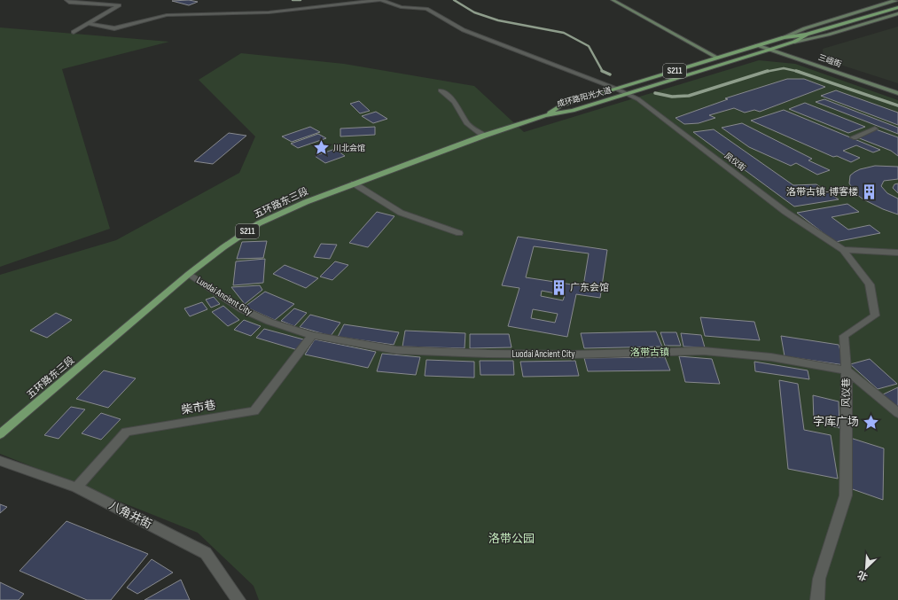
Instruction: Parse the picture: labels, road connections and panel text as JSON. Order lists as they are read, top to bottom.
{
  "streets": {
    "main road": ["S211", "成环路阳光大道", "五环路东三段"],
    "street": [
      "三峨街",
      "凤仪街",
      "Luodai Ancient City",
      "风仪巷",
      "柴市巷",
      "八角井街"
    ]
  },
  "crossings": [
    ["三峨街", "成环路阳光大道"],
    ["成环路阳光大道", "凤仪街"],
    ["成环路阳光大道", "五环路东三段"],
    ["凤仪街", "风仪巷"],
    ["五环路东三段", "Luodai Ancient City"],
    ["Luodai Ancient City", "风仪巷"],
    ["Luodai Ancient City", "柴市巷"],
    ["柴市巷", "八角井街"]
  ],
  "parks": ["洛带古镇", "洛带公园"],
  "places": {
    "place": ["川北会馆", "字库广场"],
    "building": ["洛带古镇-博客楼", "广东会馆"]
  },
  "north": "bottom left"
}
